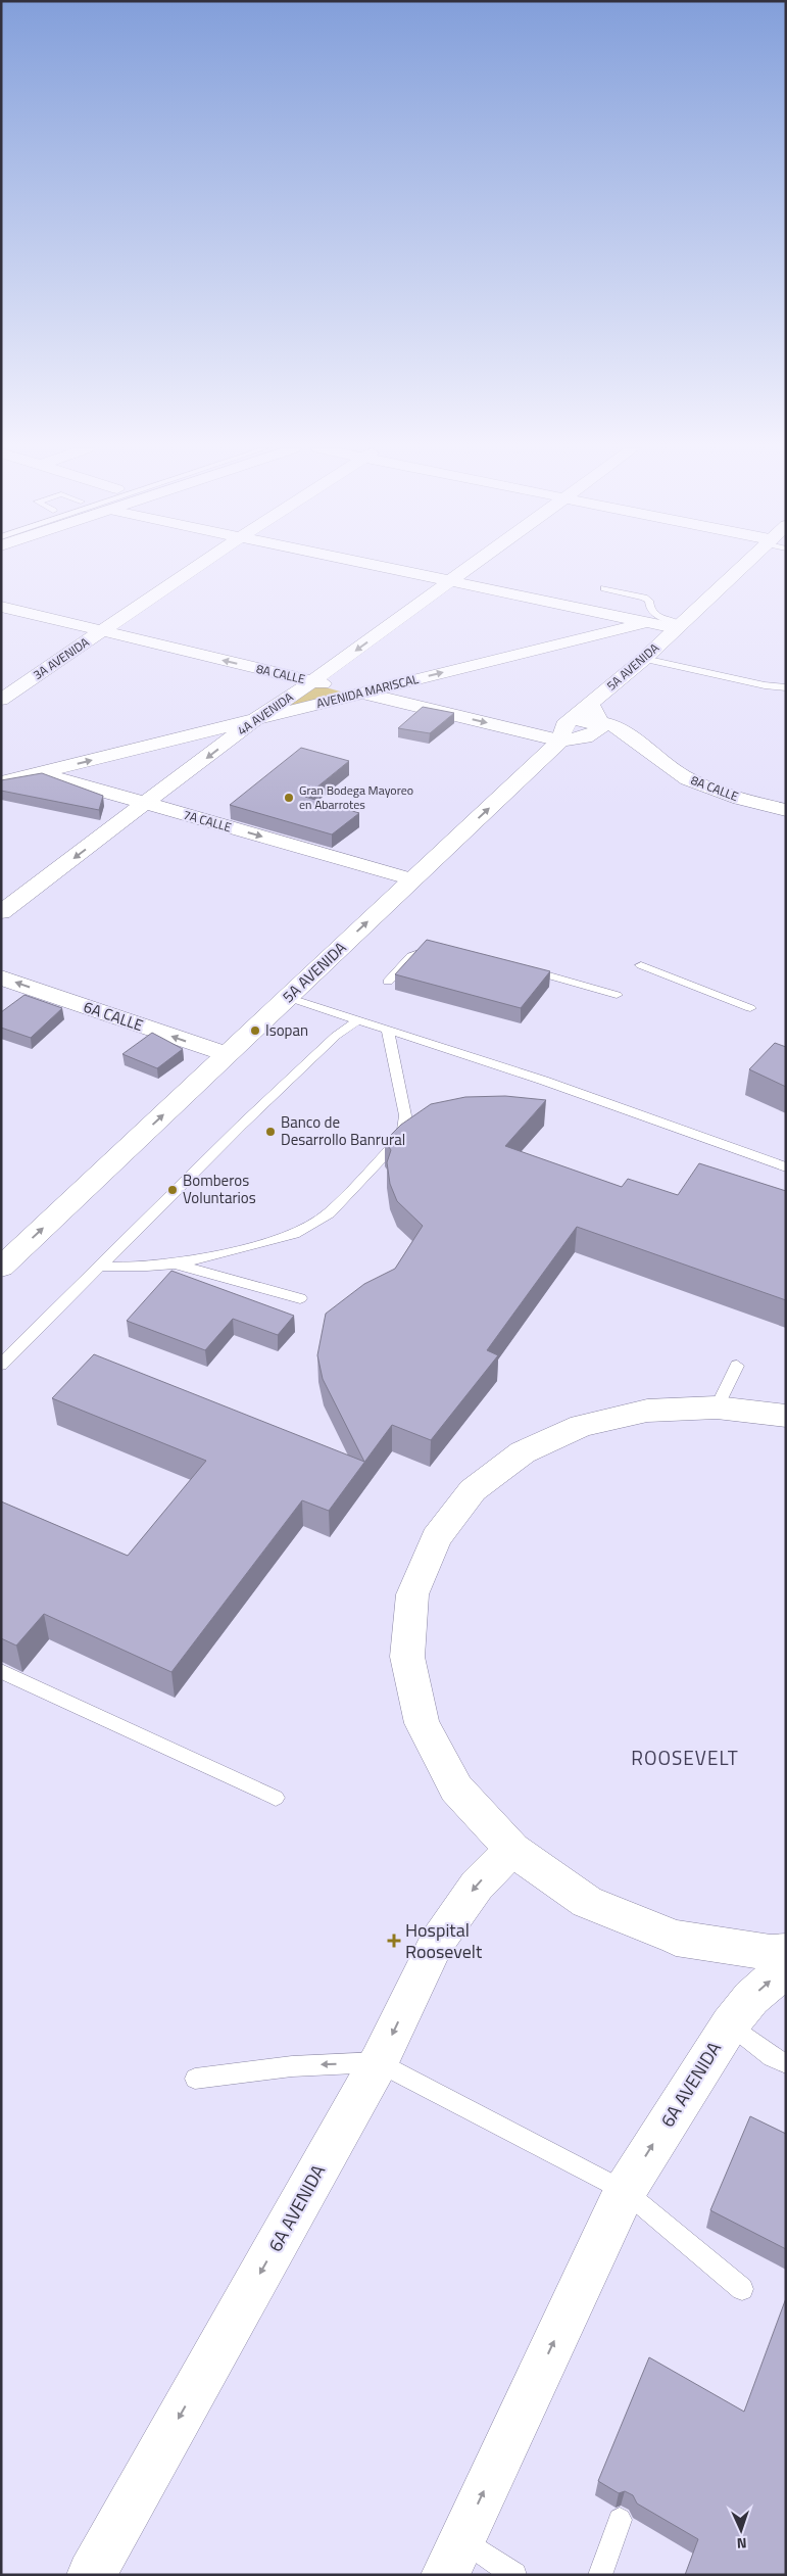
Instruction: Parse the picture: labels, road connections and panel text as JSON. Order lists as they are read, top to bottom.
{
  "streets": {
    "main road": [
      "3A AVENIDA",
      "5A AVENIDA",
      "8A CALLE",
      "AVENIDA MARISCAL",
      "4A AVENIDA",
      "7A CALLE",
      "6A CALLE",
      "6A AVENIDA"
    ]
  },
  "crossings": [
    ["3A AVENIDA", "8A CALLE"],
    ["5A AVENIDA", "8A CALLE"],
    ["5A AVENIDA", "7A CALLE"],
    ["5A AVENIDA", "6A CALLE"],
    ["8A CALLE", "AVENIDA MARISCAL"],
    ["8A CALLE", "4A AVENIDA"],
    ["AVENIDA MARISCAL", "4A AVENIDA"],
    ["AVENIDA MARISCAL", "7A CALLE"],
    ["4A AVENIDA", "7A CALLE"]
  ],
  "one_way": [
    "5A AVENIDA",
    "AVENIDA MARISCAL",
    "4A AVENIDA",
    "7A CALLE",
    "6A CALLE"
  ],
  "districts": ["ROOSEVELT"],
  "places": {
    "other": [
      "Gran Bodega Mayoreo en Abarrotes",
      "Isopan",
      "Banco de Desarrollo Banrural",
      "Bomberos Voluntarios"
    ],
    "health": ["Hospital Roosevelt"]
  },
  "north": "bottom"
}
